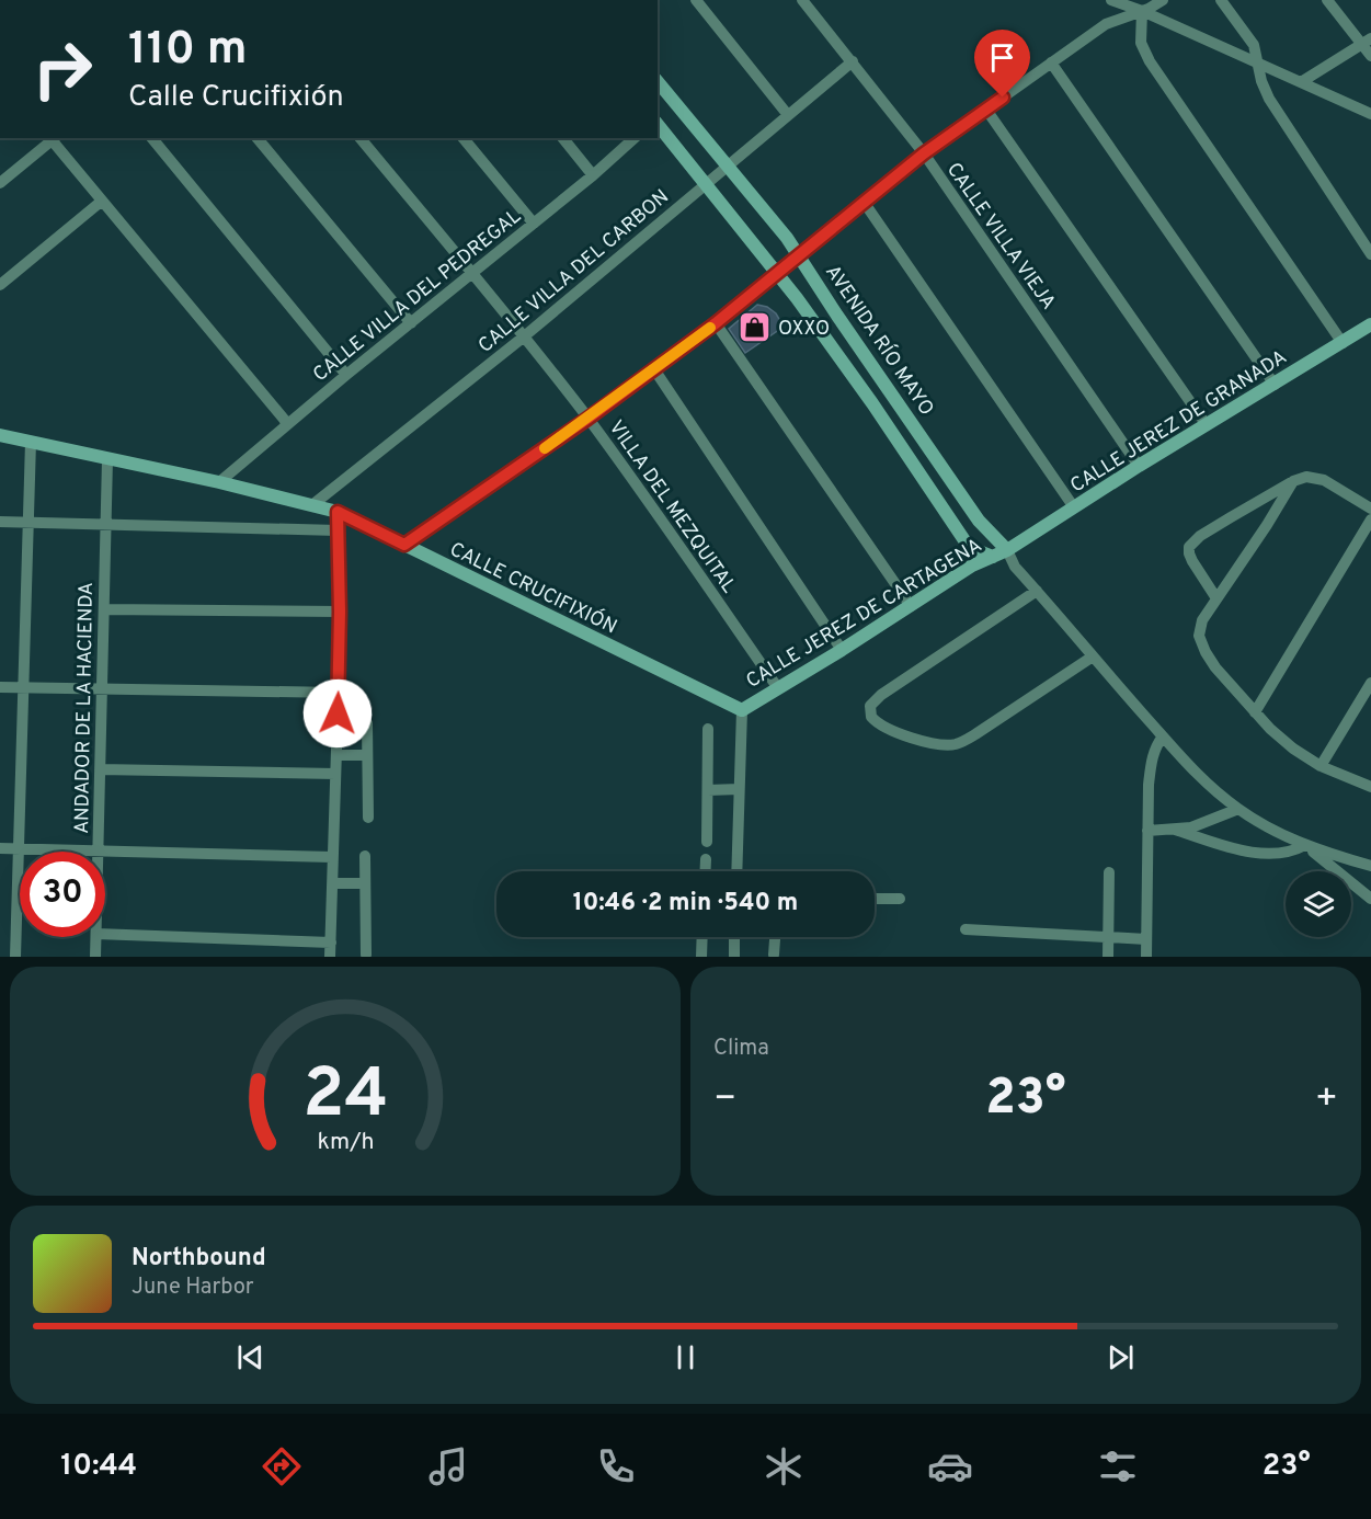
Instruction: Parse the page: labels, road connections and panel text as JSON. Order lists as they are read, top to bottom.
{
  "streets": {
    "street": [
      "CALLE VILLA VIEJA",
      "CALLE VILLA DEL CARBON",
      "CALLE VILLA DEL PEDREGAL",
      "AVENIDA RÍO MAYO",
      "CALLE JEREZ DE GRANADA",
      "VILLA DEL MEZQUITAL",
      "CALLE CRUCIFIXIÓN",
      "CALLE JEREZ DE CARTAGENA",
      "ANDADOR DE LA HACIENDA"
    ]
  },
  "crossings": [
    ["CALLE VILLA VIEJA", "CALLE VILLA DEL CARBON"],
    ["CALLE VILLA VIEJA", "CALLE JEREZ DE GRANADA"],
    ["CALLE VILLA DEL CARBON", "AVENIDA RÍO MAYO"],
    ["CALLE VILLA DEL CARBON", "VILLA DEL MEZQUITAL"],
    ["CALLE VILLA DEL CARBON", "CALLE CRUCIFIXIÓN"],
    ["CALLE VILLA DEL PEDREGAL", "VILLA DEL MEZQUITAL"],
    ["CALLE VILLA DEL PEDREGAL", "CALLE CRUCIFIXIÓN"],
    ["AVENIDA RÍO MAYO", "CALLE JEREZ DE GRANADA"],
    ["AVENIDA RÍO MAYO", "CALLE JEREZ DE CARTAGENA"],
    ["CALLE JEREZ DE GRANADA", "CALLE JEREZ DE CARTAGENA"],
    ["VILLA DEL MEZQUITAL", "CALLE JEREZ DE CARTAGENA"],
    ["CALLE CRUCIFIXIÓN", "CALLE JEREZ DE CARTAGENA"],
    ["CALLE CRUCIFIXIÓN", "ANDADOR DE LA HACIENDA"]
  ],
  "places": {
    "shop": ["OXXO"]
  },
  "page": {
    "turn": ["110 m", "Calle Crucifixión"],
    "limit": "30",
    "trip": "10:46 · 2 min · 540 m",
    "tile": "Clima",
    "heat": ["−", "23°", "+"],
    "song": ["Northbound", "June Harbor"],
    "tabs": ["10:44", "23°"],
    "gauge": ["24", "km/h"]
  }
}
